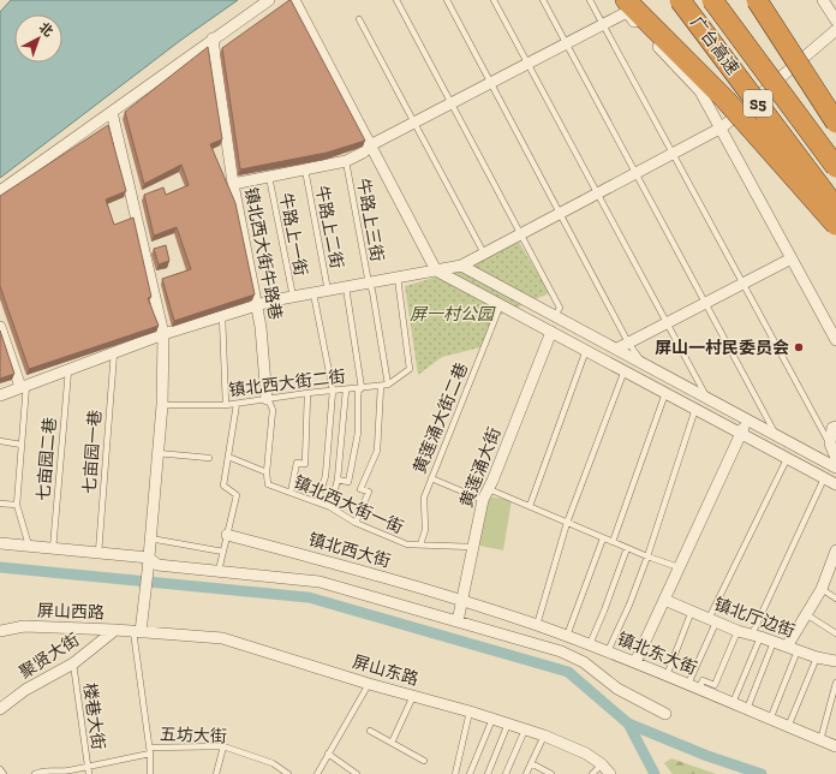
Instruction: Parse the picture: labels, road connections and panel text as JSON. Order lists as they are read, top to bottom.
{
  "streets": {
    "highway": ["广台高速", "S5"],
    "street": [
      "镇北西大街牛路巷",
      "黄莲涌大街",
      "镇北西大街",
      "屏山西路",
      "镇北厅边街",
      "镇北东大街",
      "聚贤大街",
      "屏山东路"
    ],
    "lane": [
      "牛路上三街",
      "牛路上二街",
      "牛路上一街",
      "镇北西大街二街",
      "黄莲涌大街二巷",
      "七亩园一巷",
      "七亩园二巷",
      "镇北西大街一街",
      "楼巷大街",
      "五坊大街"
    ]
  },
  "crossings": [
    ["牛路上三街", "镇北西大街二街"],
    ["镇北西大街牛路巷", "镇北西大街二街"],
    ["镇北西大街牛路巷", "镇北西大街一街"],
    ["黄莲涌大街二巷", "镇北西大街一街"],
    ["黄莲涌大街", "镇北西大街一街"],
    ["黄莲涌大街", "镇北西大街"],
    ["黄莲涌大街", "镇北东大街"],
    ["镇北西大街", "镇北东大街"],
    ["屏山西路", "聚贤大街"],
    ["屏山西路", "屏山东路"],
    ["聚贤大街", "楼巷大街"],
    ["楼巷大街", "五坊大街"]
  ],
  "parks": ["屏一村公园"],
  "places": ["屏山一村民委员会"],
  "north": "top right"
}
